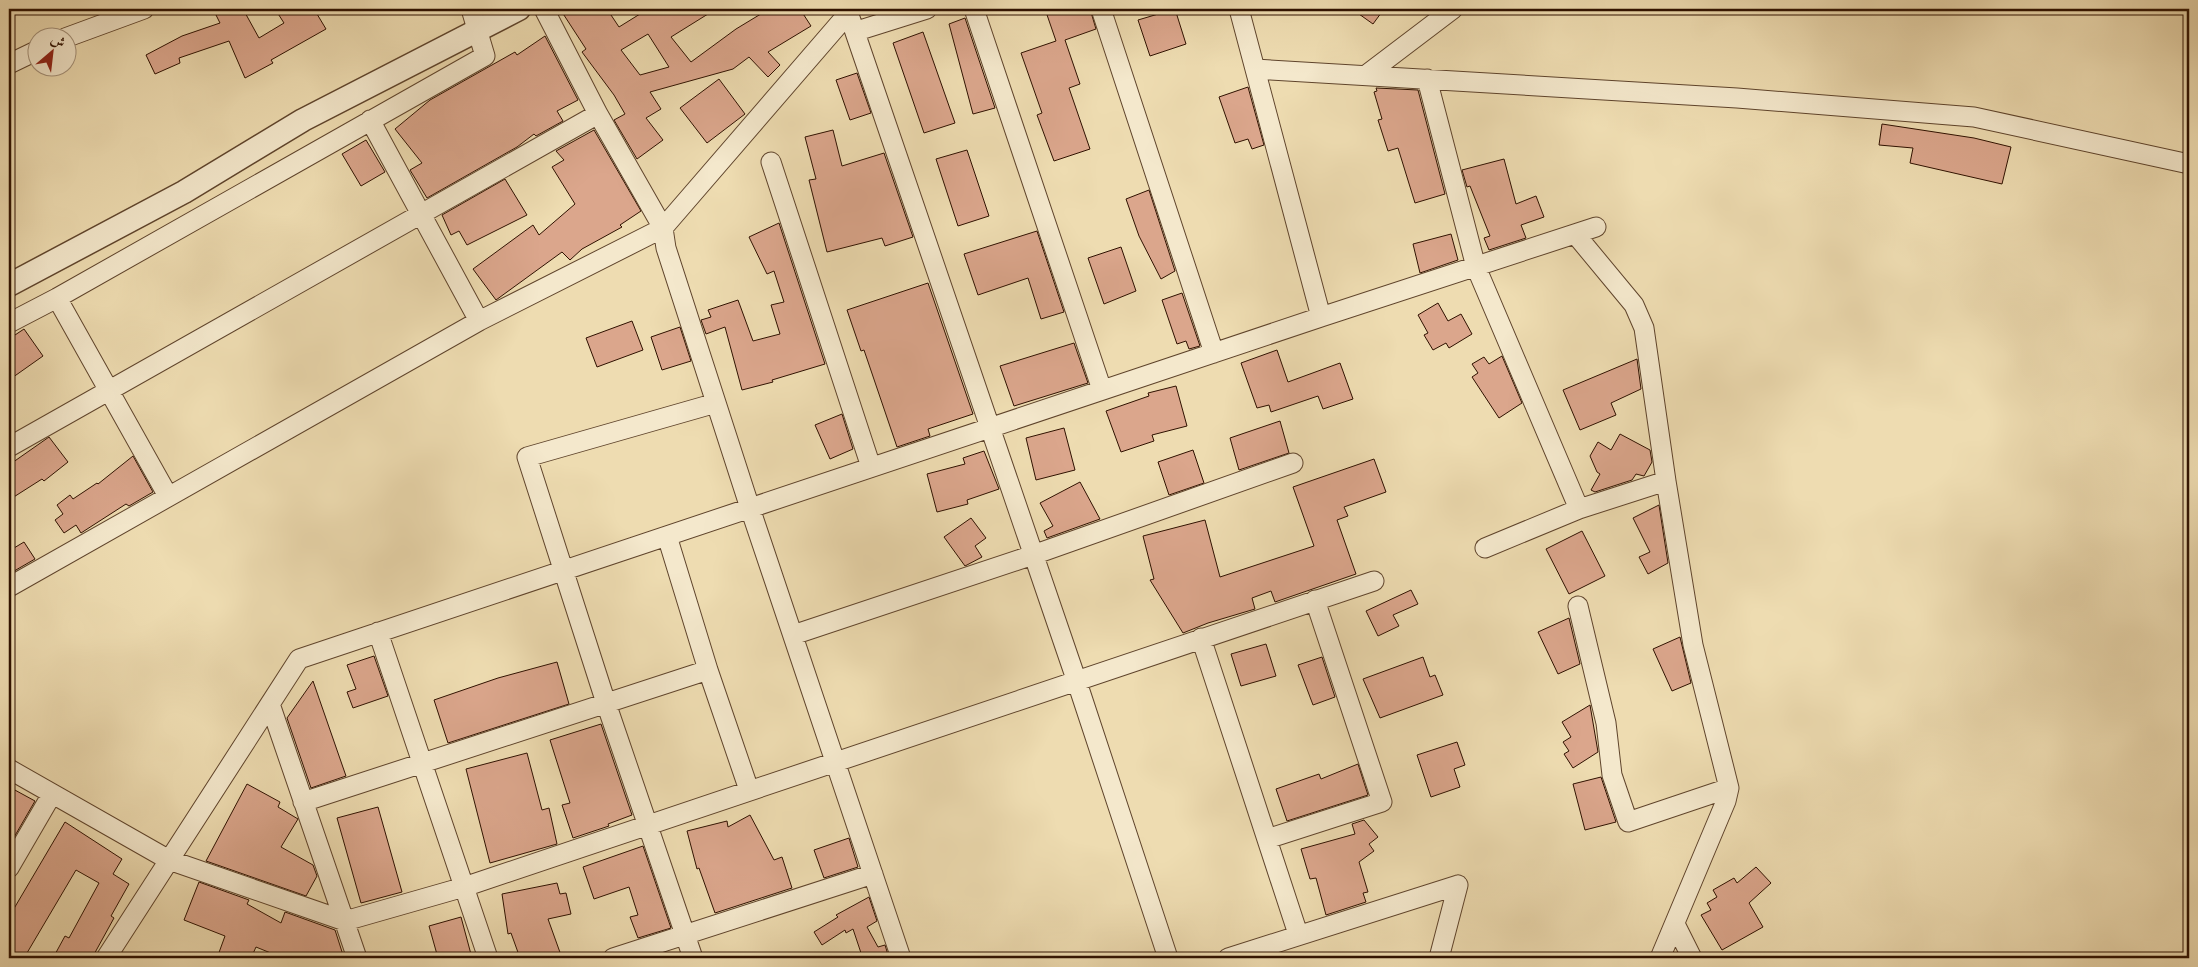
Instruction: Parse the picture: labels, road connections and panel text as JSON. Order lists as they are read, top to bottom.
{
  "north": "top right"
}
